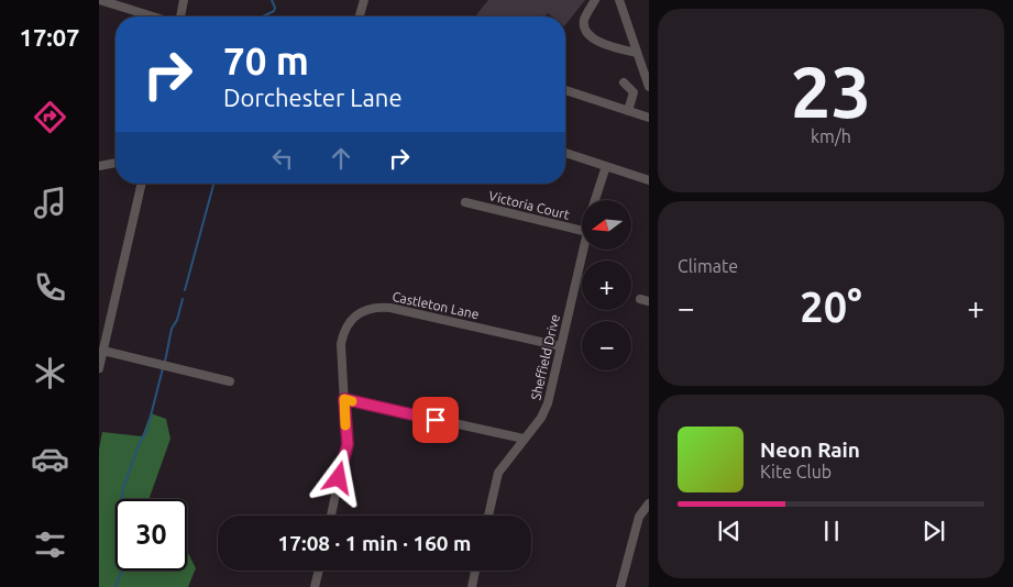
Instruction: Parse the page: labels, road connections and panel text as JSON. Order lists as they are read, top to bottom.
{
  "streets": {
    "street": ["Victoria Court", "Castleton Lane", "Sheffield Drive"]
  },
  "crossings": [
    ["Castleton Lane", "Sheffield Drive"]
  ],
  "north": "left",
  "page": {
    "tabs": "17:07",
    "tile": [
      ["23", "km/h"],
      "Climate"
    ],
    "turn": ["70 m", "Dorchester Lane"],
    "map_buttons": ["+", "−"],
    "heat": ["−", "20°", "+"],
    "song": ["Neon Rain", "Kite Club"],
    "limit": "30",
    "trip": "17:08 · 1 min · 160 m"
  }
}
